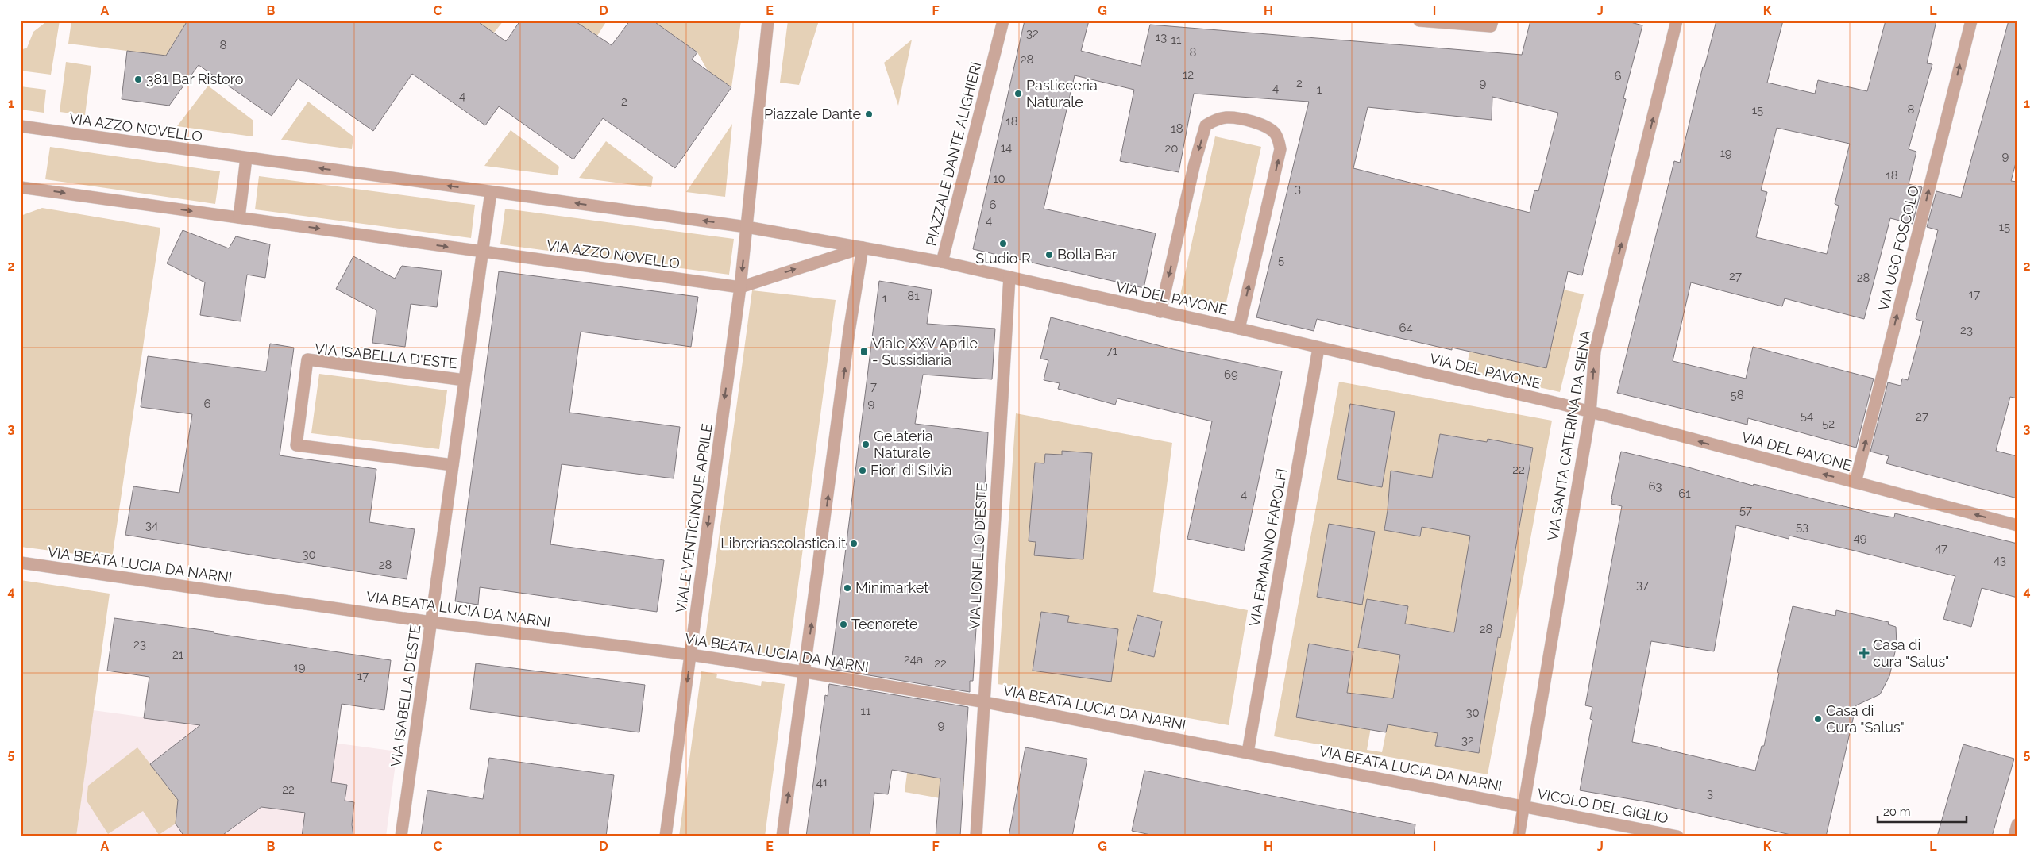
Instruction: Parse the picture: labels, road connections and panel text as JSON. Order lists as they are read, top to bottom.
{
  "streets": {
    "street": [
      "VIA AZZO NOVELLO",
      "PIAZZALE DANTE ALIGHIERI",
      "VIA UGO FOSCOLO",
      "VIA DEL PAVONE",
      "VIA ISABELLA D'ESTE",
      "VIA SANTA CATERINA DA SIENA",
      "VIALE VENTICINQUE APRILE",
      "VIA ERMANNO FAROLFI",
      "VIA LIONELLO D'ESTE",
      "VIA BEATA LUCIA DA NARNI",
      "VICOLO DEL GIGLIO"
    ]
  },
  "crossings": [
    ["VIA AZZO NOVELLO", "PIAZZALE DANTE ALIGHIERI"],
    ["VIA AZZO NOVELLO", "VIA ISABELLA D'ESTE"],
    ["VIA AZZO NOVELLO", "VIALE VENTICINQUE APRILE"],
    ["PIAZZALE DANTE ALIGHIERI", "VIA DEL PAVONE"],
    ["PIAZZALE DANTE ALIGHIERI", "VIALE VENTICINQUE APRILE"],
    ["VIA UGO FOSCOLO", "VIA DEL PAVONE"],
    ["VIA DEL PAVONE", "VIA SANTA CATERINA DA SIENA"],
    ["VIA DEL PAVONE", "VIA ERMANNO FAROLFI"],
    ["VIA DEL PAVONE", "VIA LIONELLO D'ESTE"],
    ["VIA ISABELLA D'ESTE", "VIA BEATA LUCIA DA NARNI"],
    ["VIA SANTA CATERINA DA SIENA", "VIA BEATA LUCIA DA NARNI"],
    ["VIA SANTA CATERINA DA SIENA", "VICOLO DEL GIGLIO"],
    ["VIALE VENTICINQUE APRILE", "VIA BEATA LUCIA DA NARNI"],
    ["VIA ERMANNO FAROLFI", "VIA BEATA LUCIA DA NARNI"],
    ["VIA LIONELLO D'ESTE", "VIA BEATA LUCIA DA NARNI"],
    ["VIA BEATA LUCIA DA NARNI", "VICOLO DEL GIGLIO"]
  ],
  "one_way": [
    "VIA UGO FOSCOLO",
    "VIA DEL PAVONE",
    "VIA SANTA CATERINA DA SIENA",
    "VIALE VENTICINQUE APRILE"
  ],
  "places": {
    "other": [
      "381 Bar Ristoro",
      "Pasticceria Naturale",
      "Piazzale Dante",
      "Studio R",
      "Bolla Bar",
      "Gelateria Naturale",
      "Fiori di Silvia",
      "Libreriascolastica.it",
      "Minimarket",
      "Tecnorete",
      "Casa di Cura \"Salus\""
    ],
    "transit": ["Viale XXV Aprile - Sussidiaria"],
    "health": ["Casa di cura \"Salus\""]
  },
  "house_numbers": [
    "32",
    "13",
    "11",
    "8",
    "8",
    "28",
    "12",
    "6",
    "2",
    "9",
    "4",
    "1",
    "4",
    "2",
    "8",
    "15",
    "18",
    "18",
    "14",
    "20",
    "19",
    "9",
    "18",
    "10",
    "3",
    "6",
    "4",
    "15",
    "5",
    "27",
    "28",
    "17",
    "81",
    "1",
    "64",
    "23",
    "71",
    "69",
    "7",
    "58",
    "6",
    "9",
    "54",
    "27",
    "52",
    "22",
    "63",
    "61",
    "4",
    "57",
    "34",
    "53",
    "49",
    "47",
    "30",
    "43",
    "28",
    "37",
    "28",
    "23",
    "21",
    "24a",
    "22",
    "19",
    "17",
    "11",
    "30",
    "9",
    "32",
    "41",
    "22",
    "3"
  ],
  "scale_bar": "20 m",
  "grid": {
    "columns": [
      "A",
      "B",
      "C",
      "D",
      "E",
      "F",
      "G",
      "H",
      "I",
      "J",
      "K",
      "L"
    ],
    "rows": [
      "1",
      "2",
      "3",
      "4",
      "5"
    ]
  }
}
